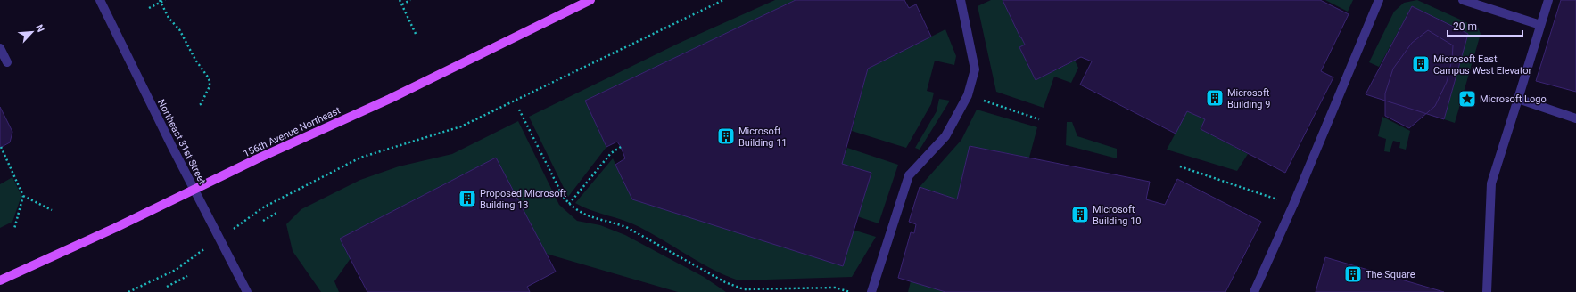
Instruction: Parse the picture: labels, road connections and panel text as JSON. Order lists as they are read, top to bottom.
{
  "streets": {
    "main road": ["156th Avenue Northeast"],
    "street": ["Northeast 31st Street"]
  },
  "crossings": [
    ["156th Avenue Northeast", "Northeast 31st Street"]
  ],
  "places": {
    "building": [
      "Microsoft East Campus West Elevator",
      "Microsoft Building 9",
      "Microsoft Building 11",
      "Proposed Microsoft Building 13",
      "Microsoft Building 10",
      "The Square"
    ],
    "place": ["Microsoft Logo"]
  },
  "scale_bar": "20 m",
  "north": "top right"
}
